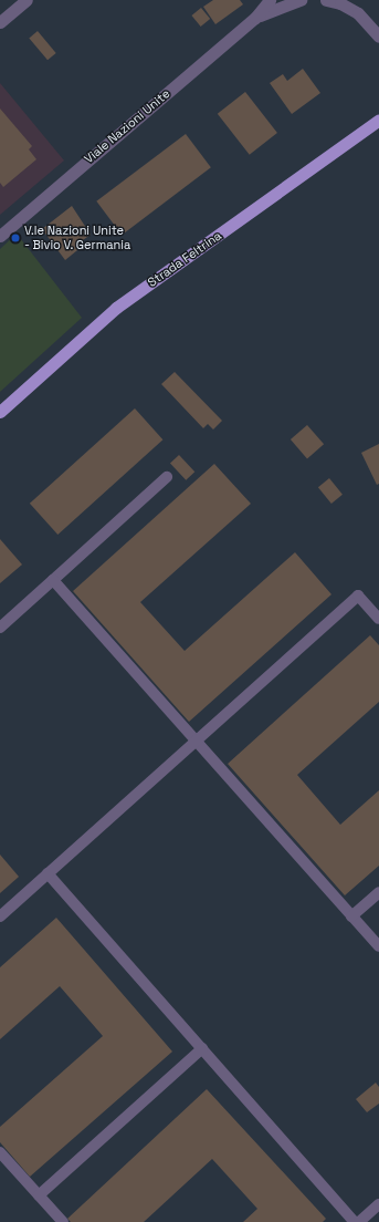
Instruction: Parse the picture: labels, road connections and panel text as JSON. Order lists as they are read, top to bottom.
{
  "streets": {
    "main road": ["Strada Feltrina"],
    "street": ["Viale Nazioni Unite"]
  },
  "places": ["V.le Nazioni Unite - Bivio V. Germania"]
}
